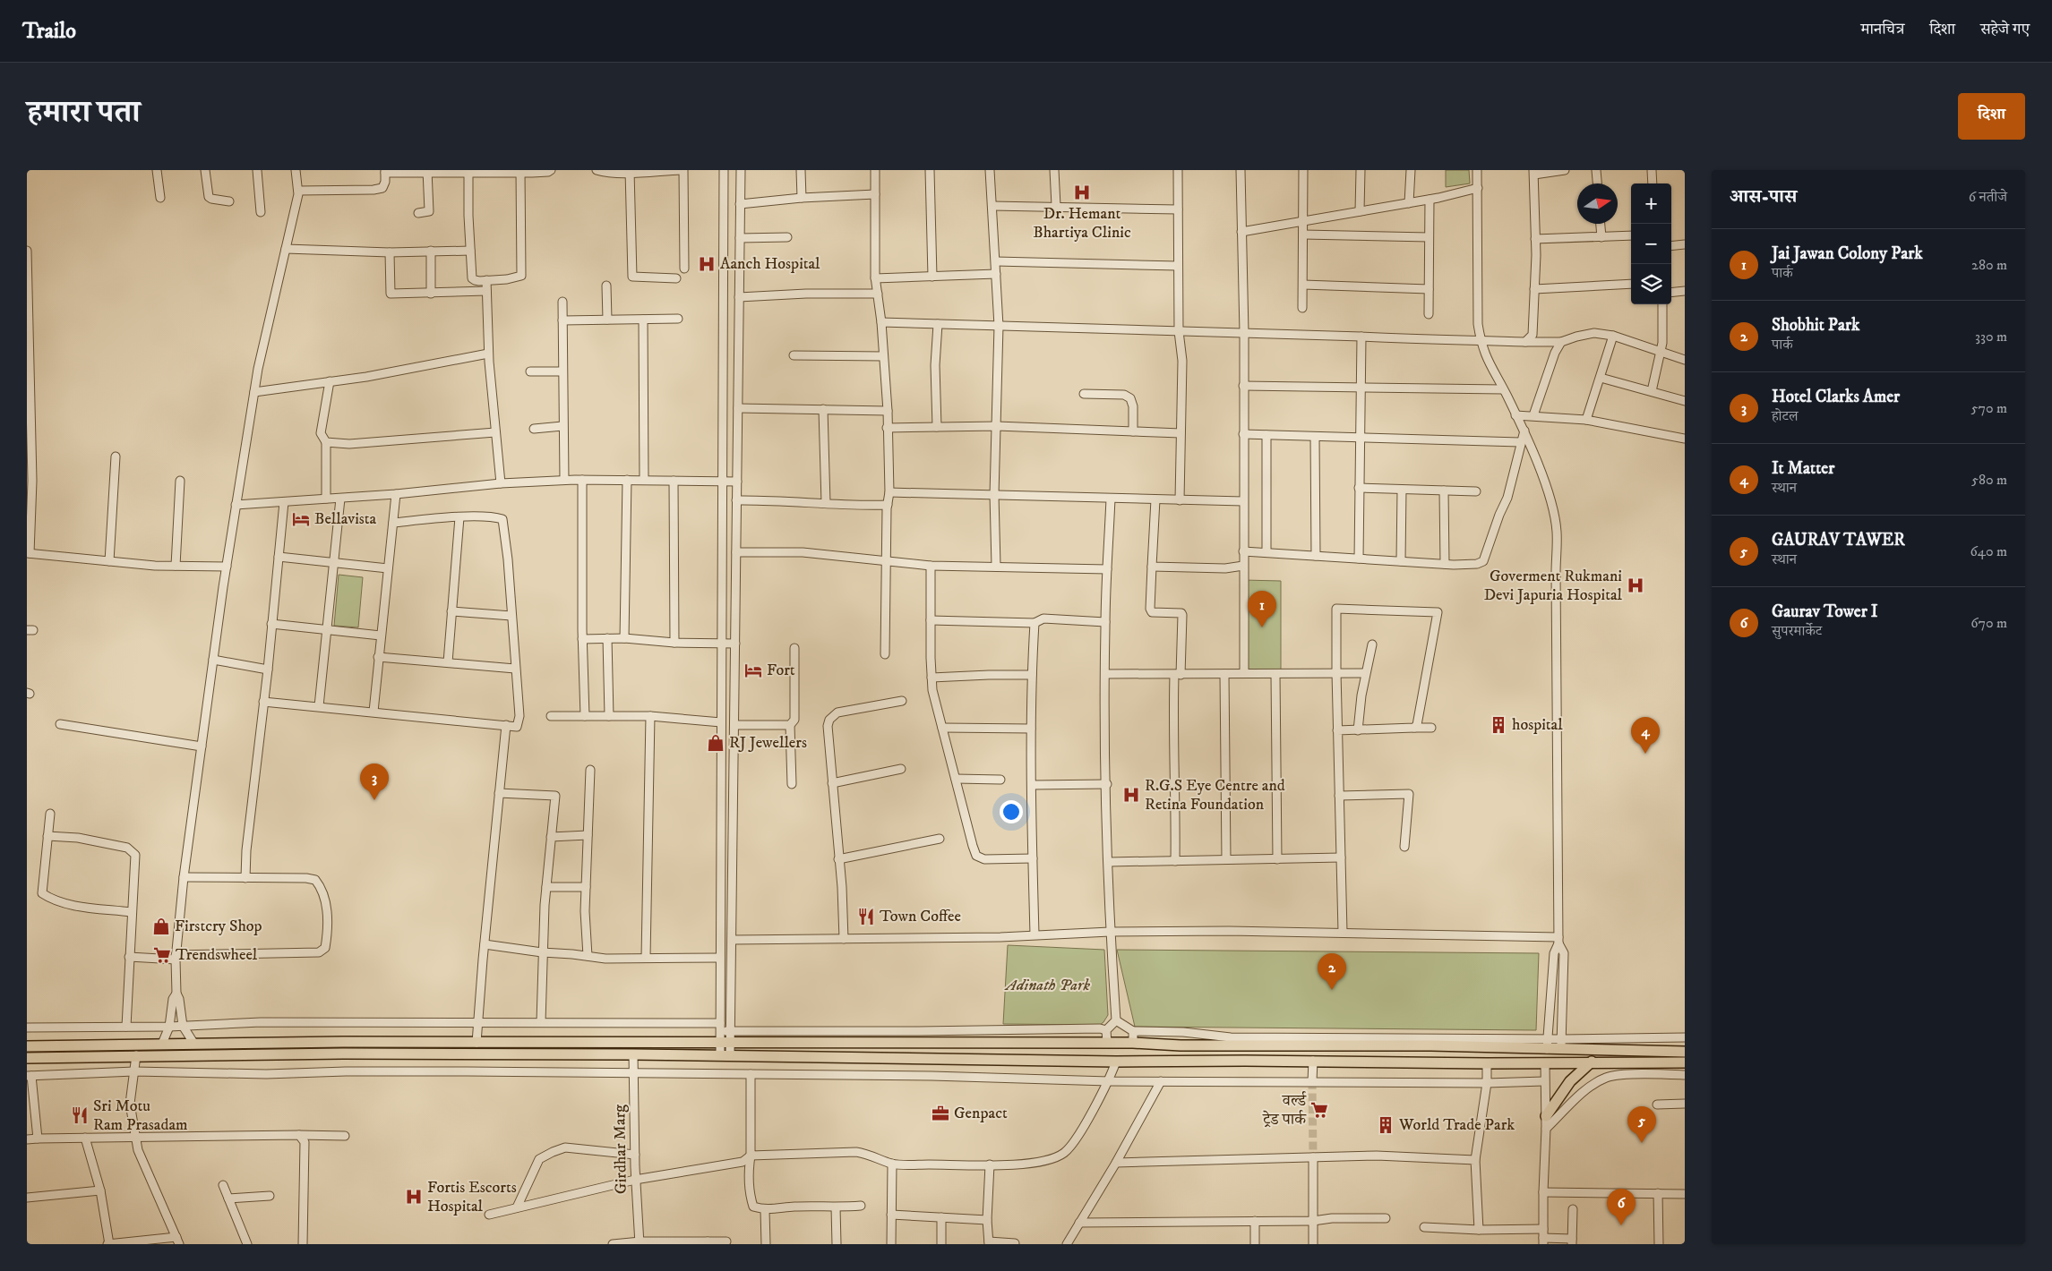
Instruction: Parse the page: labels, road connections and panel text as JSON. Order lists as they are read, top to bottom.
{
  "streets": {
    "street": ["Girdhar Marg"]
  },
  "parks": ["Adinath Park"],
  "places": {
    "hospital": [
      "Dr. Hemant Bhartiya Clinic",
      "Aanch Hospital",
      "Goverment Rukmani Devi Japuria Hospital",
      "R.G.S Eye Centre and Retina Foundation",
      "Fortis Escorts Hospital"
    ],
    "hotel": ["Bellavista", "Fort"],
    "building": ["hospital", "World Trade Park"],
    "shop": ["RJ Jewellers", "Firstcry Shop"],
    "restaurant": ["Town Coffee", "Sri Motu Ram Prasadam"],
    "supermarket": ["Trendswheel", "वर्ल्ड ट्रेड पार्क"],
    "office": ["Genpact"]
  },
  "north": "right",
  "page": {
    "header": "Trailo",
    "nav": ["मानचित्र", "दिशा", "सहेजे गए"],
    "title": "हमारा पता",
    "buttons": "दिशा",
    "heading": ["आस-पास", "6 नतीजे"],
    "map_buttons": ["+", "−"],
    "list": [
      {
        "mark": "1",
        "name": "Jai Jawan Colony Park",
        "note": "पार्क",
        "value": "280 m"
      },
      {
        "mark": "2",
        "name": "Shobhit Park",
        "note": "पार्क",
        "value": "330 m"
      },
      {
        "mark": "3",
        "name": "Hotel Clarks Amer",
        "note": "होटल",
        "value": "570 m"
      },
      {
        "mark": "4",
        "name": "It Matter",
        "note": "स्थान",
        "value": "580 m"
      },
      {
        "mark": "5",
        "name": "GAURAV TAWER",
        "note": "स्थान",
        "value": "640 m"
      },
      {
        "mark": "6",
        "name": "Gaurav Tower I",
        "note": "सुपरमार्केट",
        "value": "670 m"
      }
    ],
    "pins": [
      "1",
      "4",
      "3",
      "2",
      "5",
      "6"
    ]
  }
}
